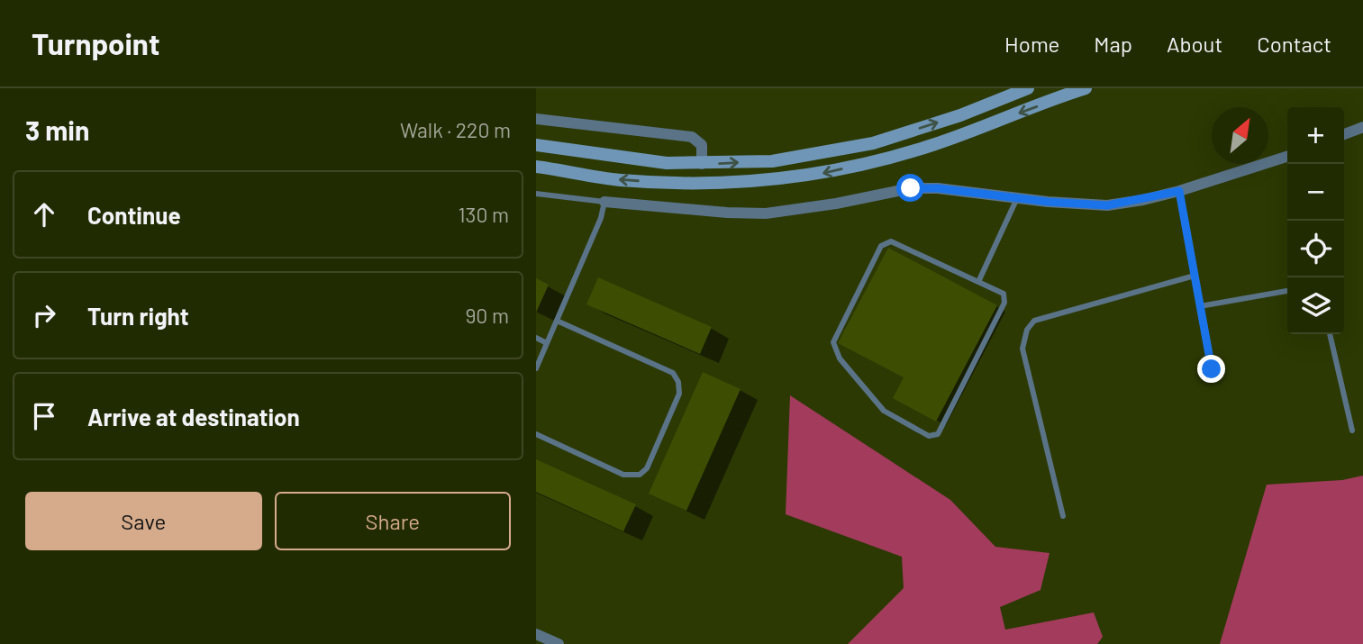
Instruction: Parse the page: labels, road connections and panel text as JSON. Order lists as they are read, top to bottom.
{
  "north": "top right",
  "page": {
    "header": "Turnpoint",
    "nav": [
      "Home",
      "Map",
      "About",
      "Contact"
    ],
    "heading": ["3 min", "Walk · 220 m"],
    "map_buttons": ["+", "−"],
    "list": [
      ["Continue", "130 m"],
      ["Turn right", "90 m"],
      "Arrive at destination"
    ],
    "buttons": ["Save", "Share"]
  }
}
